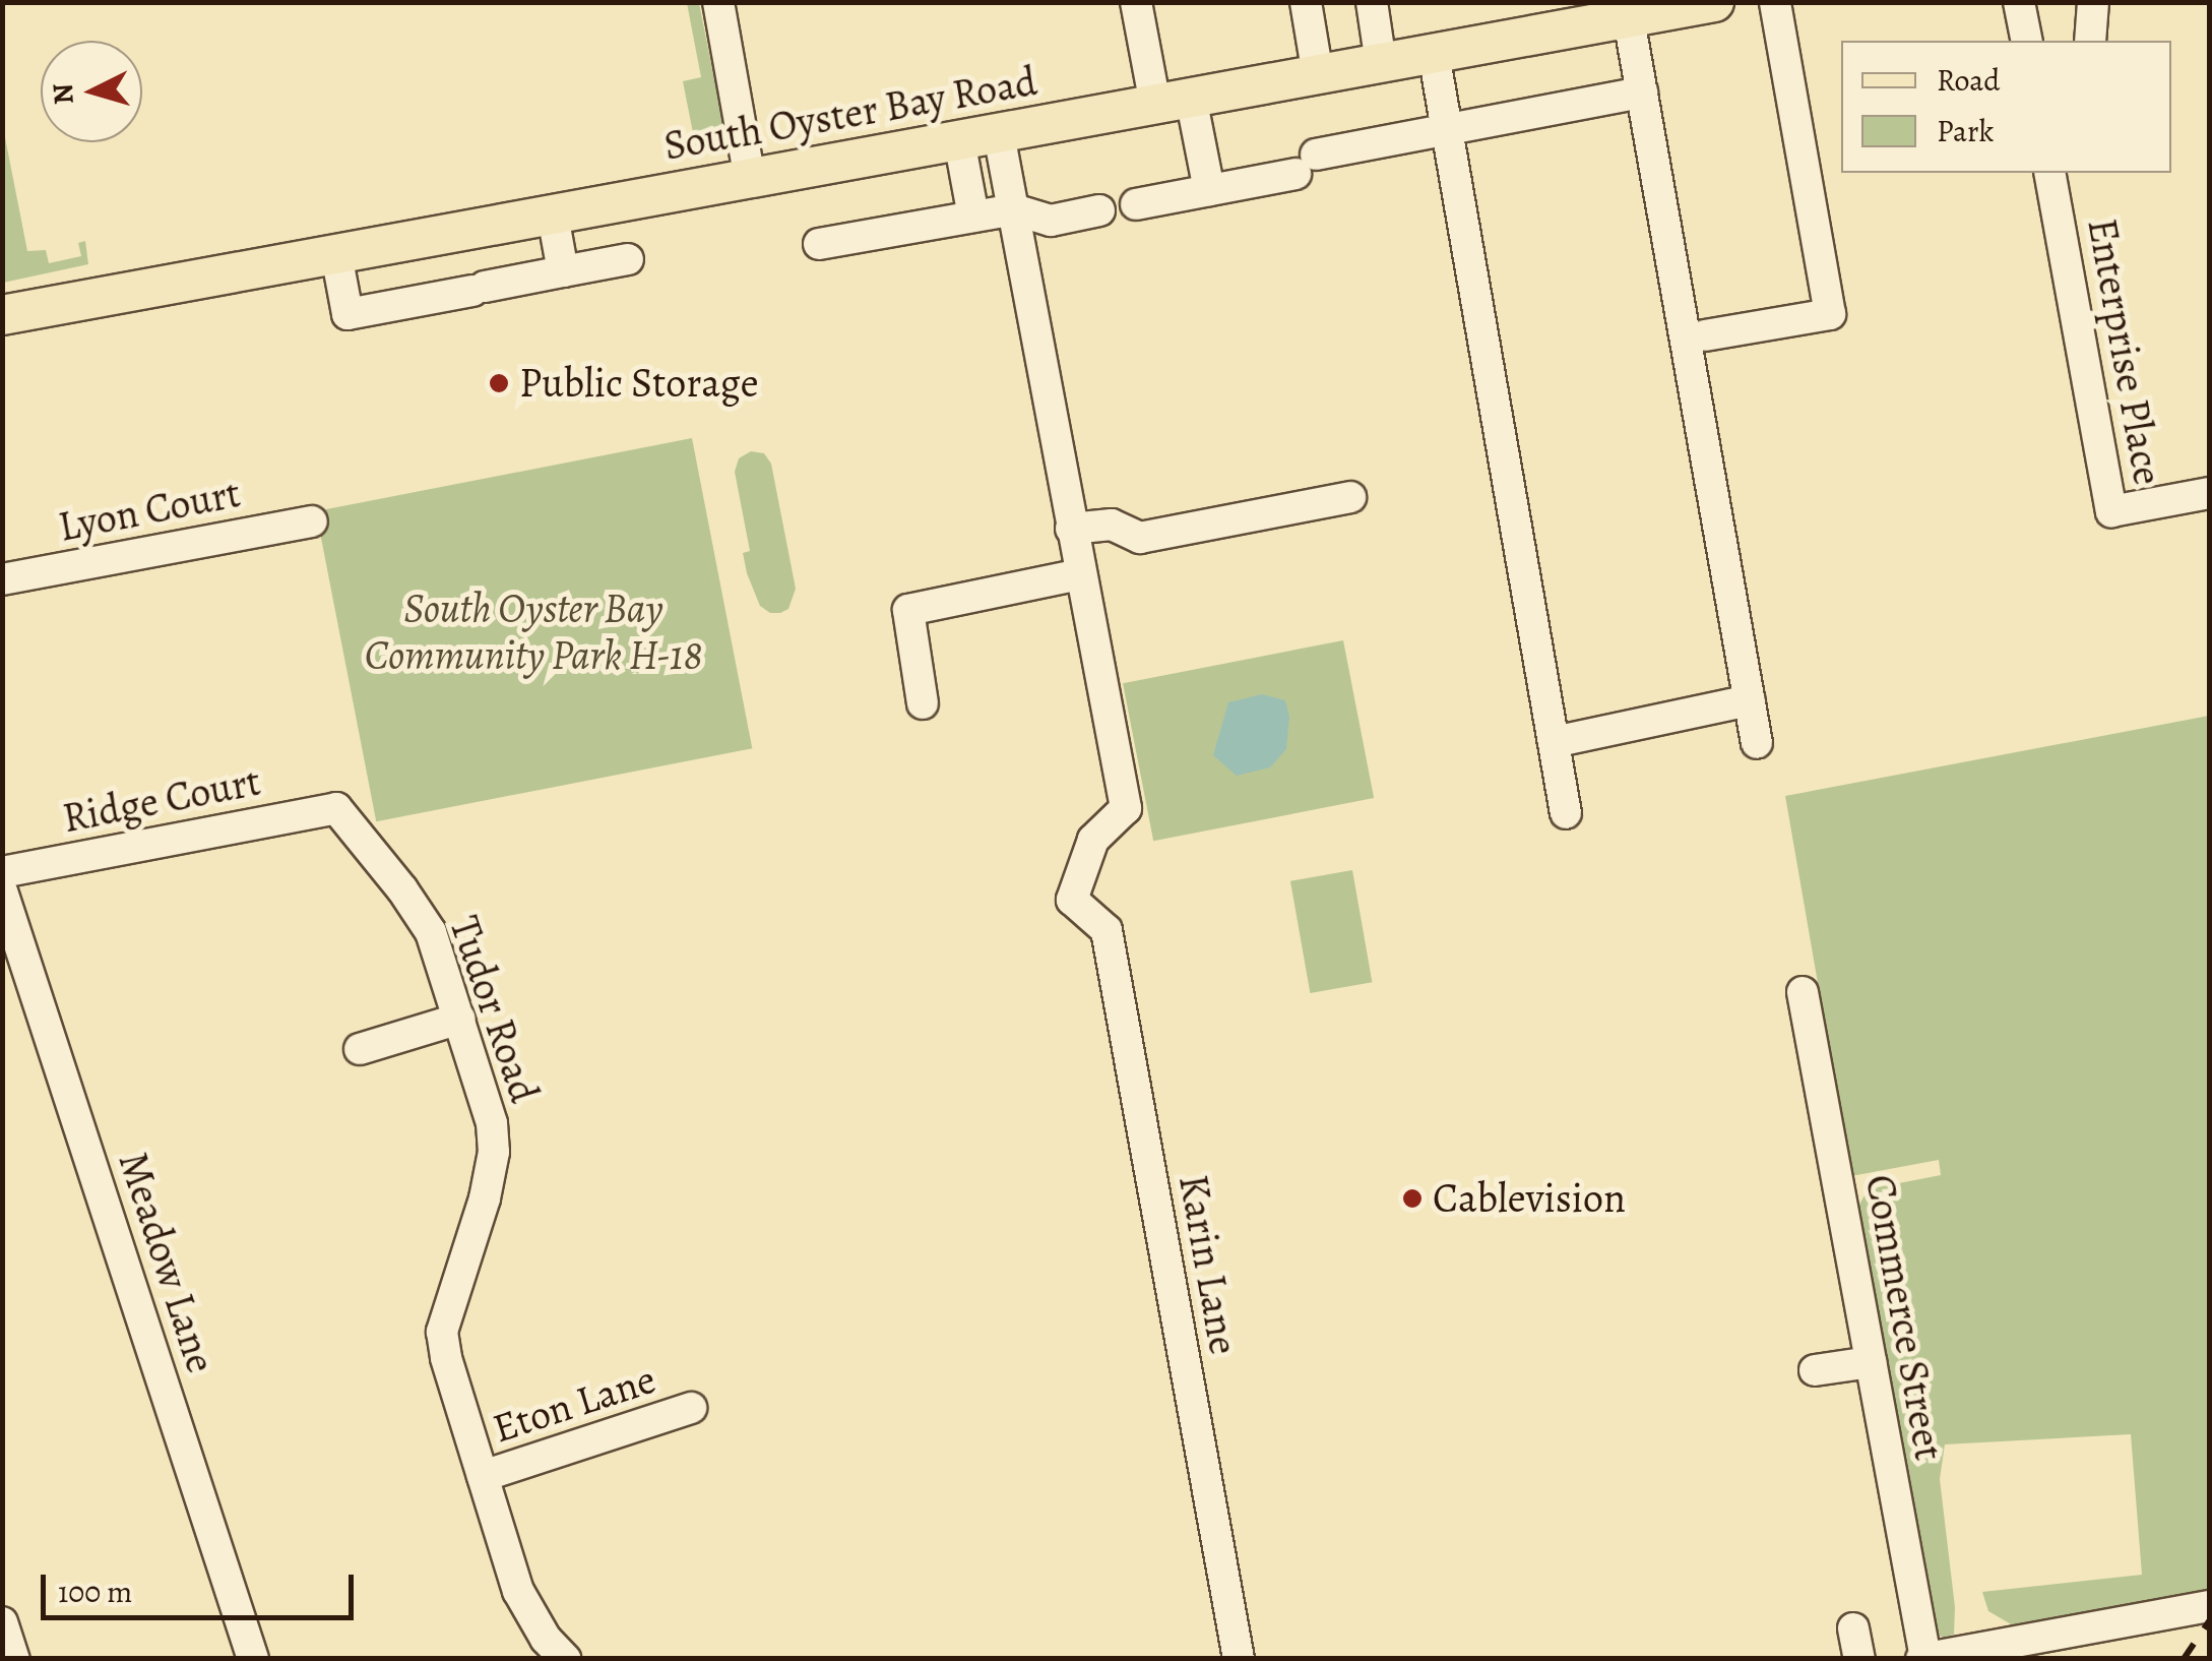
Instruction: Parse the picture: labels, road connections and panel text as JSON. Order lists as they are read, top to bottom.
{
  "streets": {
    "main road": ["South Oyster Bay Road"],
    "street": [
      "Enterprise Place",
      "Lyon Court",
      "Ridge Court",
      "Tudor Road",
      "Meadow Lane",
      "Karin Lane",
      "Commerce Street",
      "Eton Lane"
    ]
  },
  "crossings": [
    ["Ridge Court", "Tudor Road"],
    ["Tudor Road", "Eton Lane"]
  ],
  "parks": ["South Oyster Bay Community Park H-18"],
  "places": ["Public Storage", "Cablevision"],
  "legend": ["Road", "Park"],
  "scale_bar": "100 m",
  "north": "left"
}
